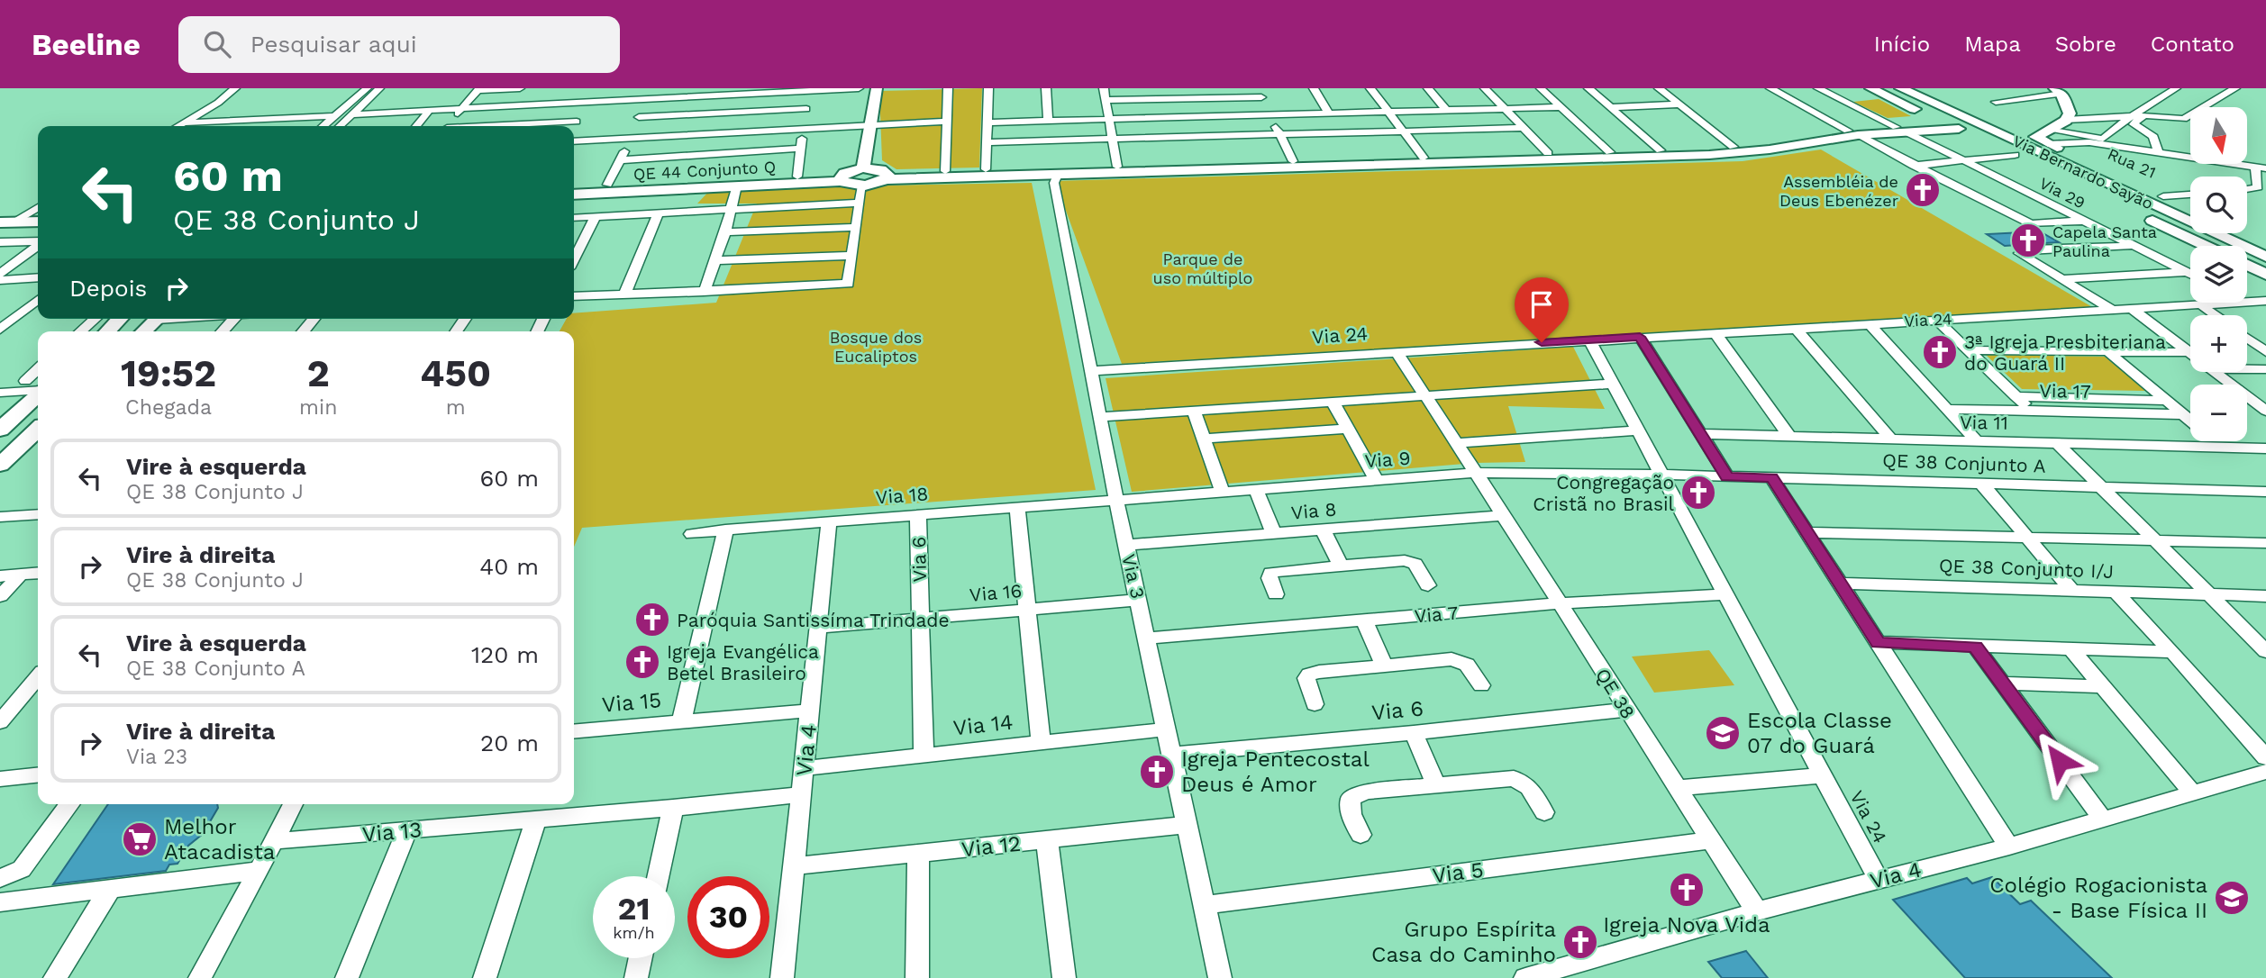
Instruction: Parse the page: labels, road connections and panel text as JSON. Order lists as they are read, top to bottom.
{
  "streets": {
    "street": [
      "Rua 21",
      "QE 44 Conjunto Q",
      "Via Bernardo Sayão",
      "Via 29",
      "Via 24",
      "Via 17",
      "Via 11",
      "Via 9",
      "QE 38 Conjunto A",
      "Via 18",
      "Via 8",
      "Via 6",
      "QE 38 Conjunto I/J",
      "Via 3",
      "Via 16",
      "Via 7",
      "QE 38",
      "Via 15",
      "Via 14",
      "Via 4",
      "Via 13",
      "Via 12",
      "Via 5"
    ]
  },
  "crossings": [
    ["Rua 21", "Via Bernardo Sayão"],
    ["Via 24", "Via 9"],
    ["Via 24", "QE 38 Conjunto A"],
    ["Via 24", "Via 3"],
    ["Via 24", "Via 7"],
    ["Via 24", "QE 38"],
    ["Via 24", "Via 4"],
    ["Via 9", "QE 38 Conjunto A"],
    ["Via 9", "Via 18"],
    ["Via 9", "Via 3"],
    ["Via 9", "QE 38"],
    ["Via 18", "Via 6"],
    ["Via 18", "Via 3"],
    ["Via 18", "Via 4"],
    ["Via 8", "Via 3"],
    ["Via 8", "QE 38"],
    ["Via 6", "Via 3"],
    ["Via 6", "Via 16"],
    ["Via 6", "QE 38"],
    ["Via 6", "Via 14"],
    ["Via 3", "Via 16"],
    ["Via 3", "Via 7"],
    ["Via 3", "Via 14"],
    ["Via 3", "Via 12"],
    ["Via 3", "Via 5"],
    ["Via 16", "Via 4"],
    ["Via 7", "QE 38"],
    ["QE 38", "Via 4"],
    ["QE 38", "Via 5"],
    ["Via 15", "Via 4"],
    ["Via 14", "Via 4"],
    ["Via 4", "Via 13"],
    ["Via 4", "Via 12"]
  ],
  "parks": ["Parque de uso múltiplo", "Bosque dos Eucaliptos"],
  "places": {
    "church": [
      "Assembléia de Deus Ebenézer",
      "Capela Santa Paulina",
      "3ª Igreja Presbiteriana do Guará II",
      "Congregação Cristã no Brasil",
      "Paróquia Santissíma Trindade",
      "Igreja Evangélica Betel Brasileiro",
      "Igreja Pentecostal Deus é Amor",
      "Igreja Nova Vida",
      "Grupo Espírita Casa do Caminho"
    ],
    "school or university": ["Escola Classe 07 do Guará", "Colégio Rogacionista - Base Física II"],
    "supermarket": ["Melhor Atacadista"]
  },
  "north": "bottom",
  "page": {
    "header": "Beeline",
    "search": "Pesquisar aqui",
    "nav": [
      "Início",
      "Mapa",
      "Sobre",
      "Contato"
    ],
    "map_buttons": ["+", "−"],
    "turn": ["60 m", "QE 38 Conjunto J"],
    "then": "Depois",
    "eta": [
      "19:52",
      "Chegada",
      "2",
      "min",
      "450",
      "m"
    ],
    "list": [
      {
        "name": "Vire à esquerda",
        "note": "QE 38 Conjunto J",
        "value": "60 m"
      },
      {
        "name": "Vire à direita",
        "note": "QE 38 Conjunto J",
        "value": "40 m"
      },
      {
        "name": "Vire à esquerda",
        "note": "QE 38 Conjunto A",
        "value": "120 m"
      },
      {
        "name": "Vire à direita",
        "note": "Via 23",
        "value": "20 m"
      }
    ],
    "speed": "21 km/h",
    "limit": "30"
  }
}
